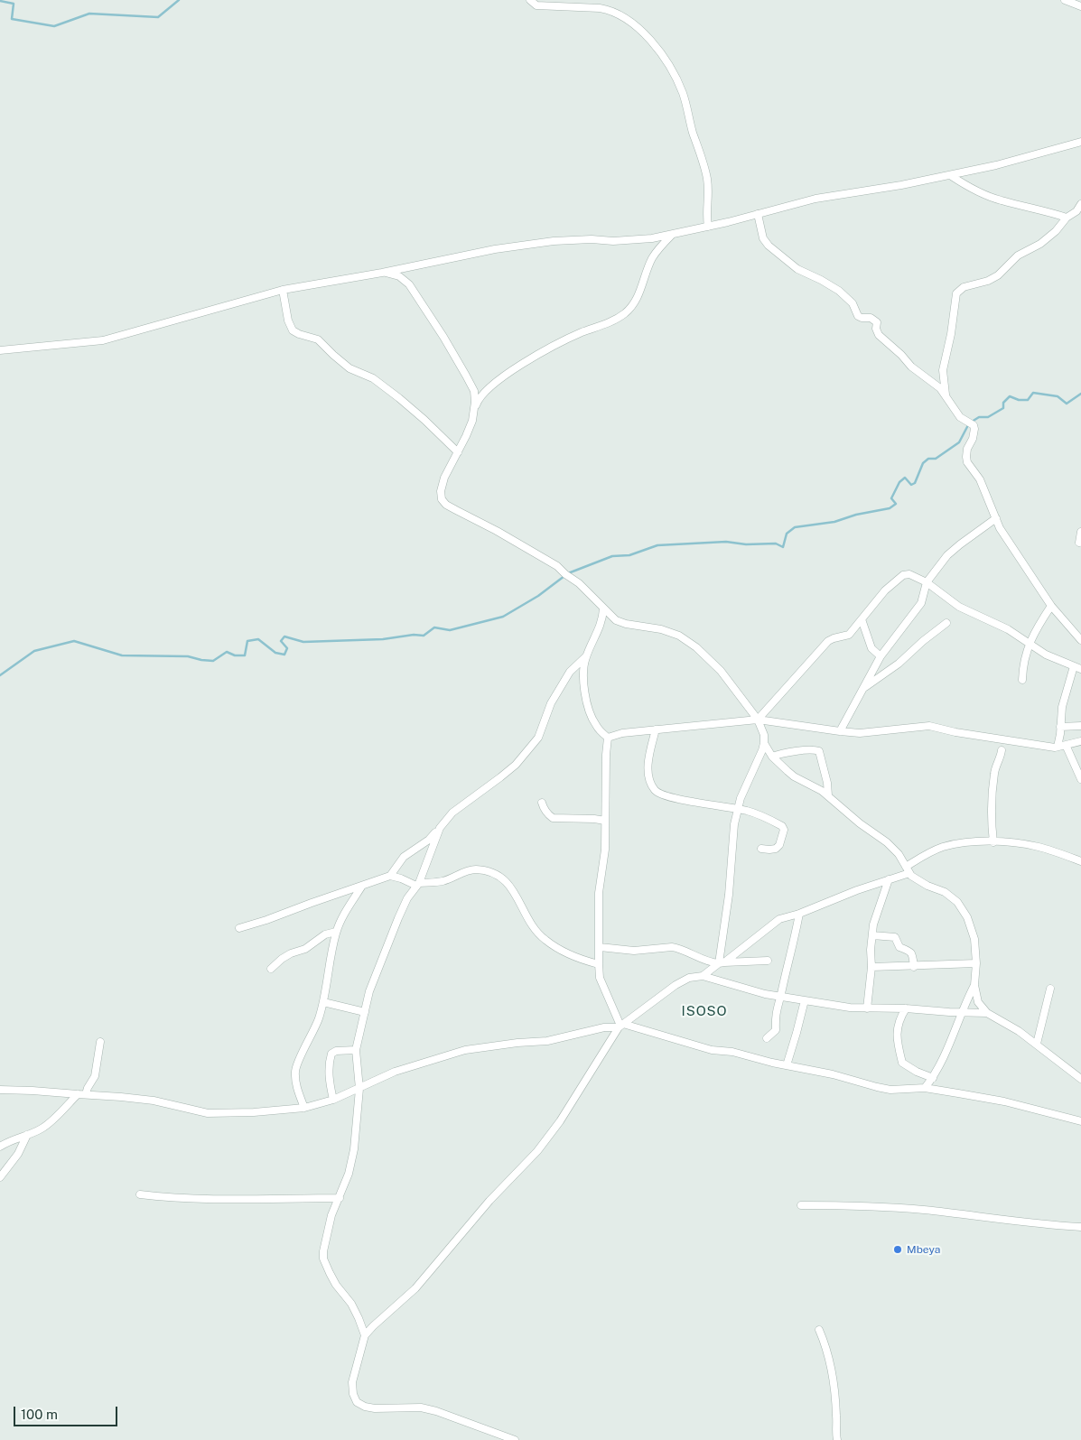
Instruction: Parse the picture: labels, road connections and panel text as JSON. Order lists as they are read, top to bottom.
{
  "districts": ["ISOSO"],
  "places": ["Mbeya"],
  "scale_bar": "100 m"
}
